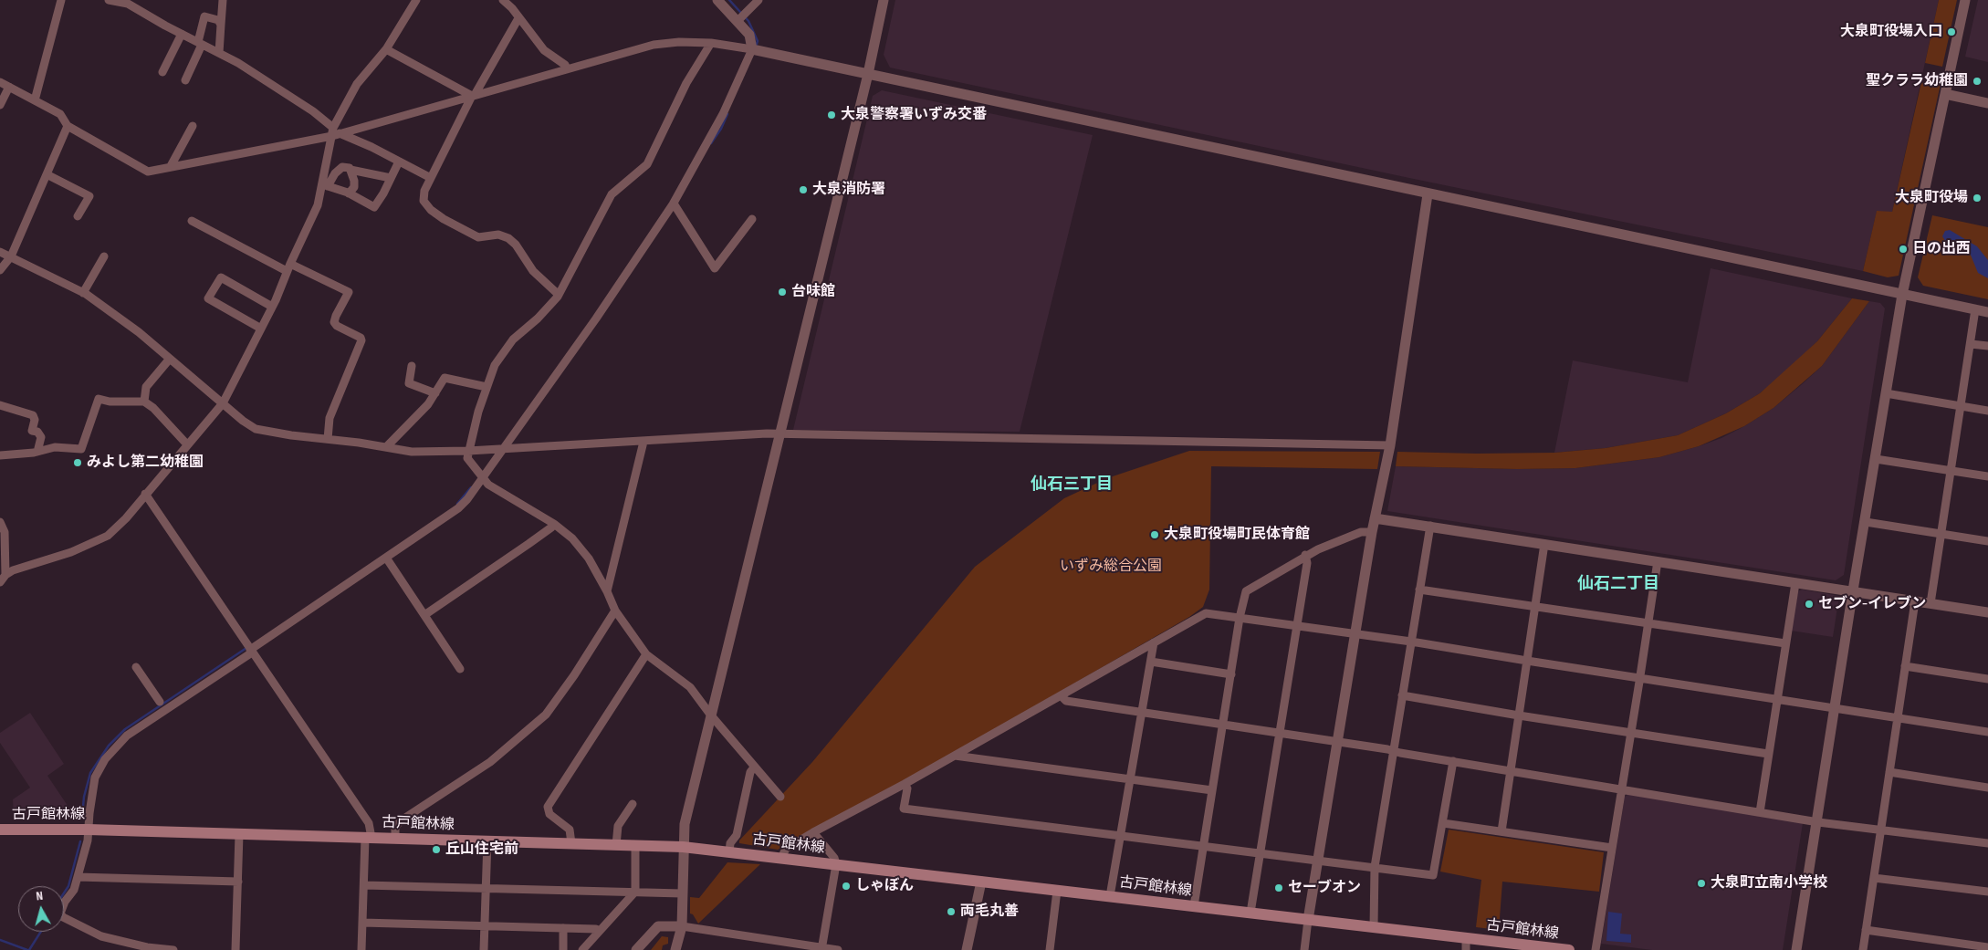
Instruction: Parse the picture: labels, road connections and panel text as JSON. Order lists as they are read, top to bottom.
{
  "streets": {
    "main road": ["古戸館林線"]
  },
  "districts": ["仙石三丁目", "仙石二丁目"],
  "parks": ["いずみ総合公園"],
  "places": [
    "大泉町役場入口",
    "聖クララ幼稚園",
    "大泉警察署いずみ交番",
    "大泉消防署",
    "大泉町役場",
    "日の出西",
    "台味館",
    "みよし第二幼稚園",
    "大泉町役場町民体育館",
    "セブン-イレブン",
    "丘山住宅前",
    "大泉町立南小学校",
    "しゃぼん",
    "セーブオン",
    "両毛丸善"
  ],
  "north": "top"
}
